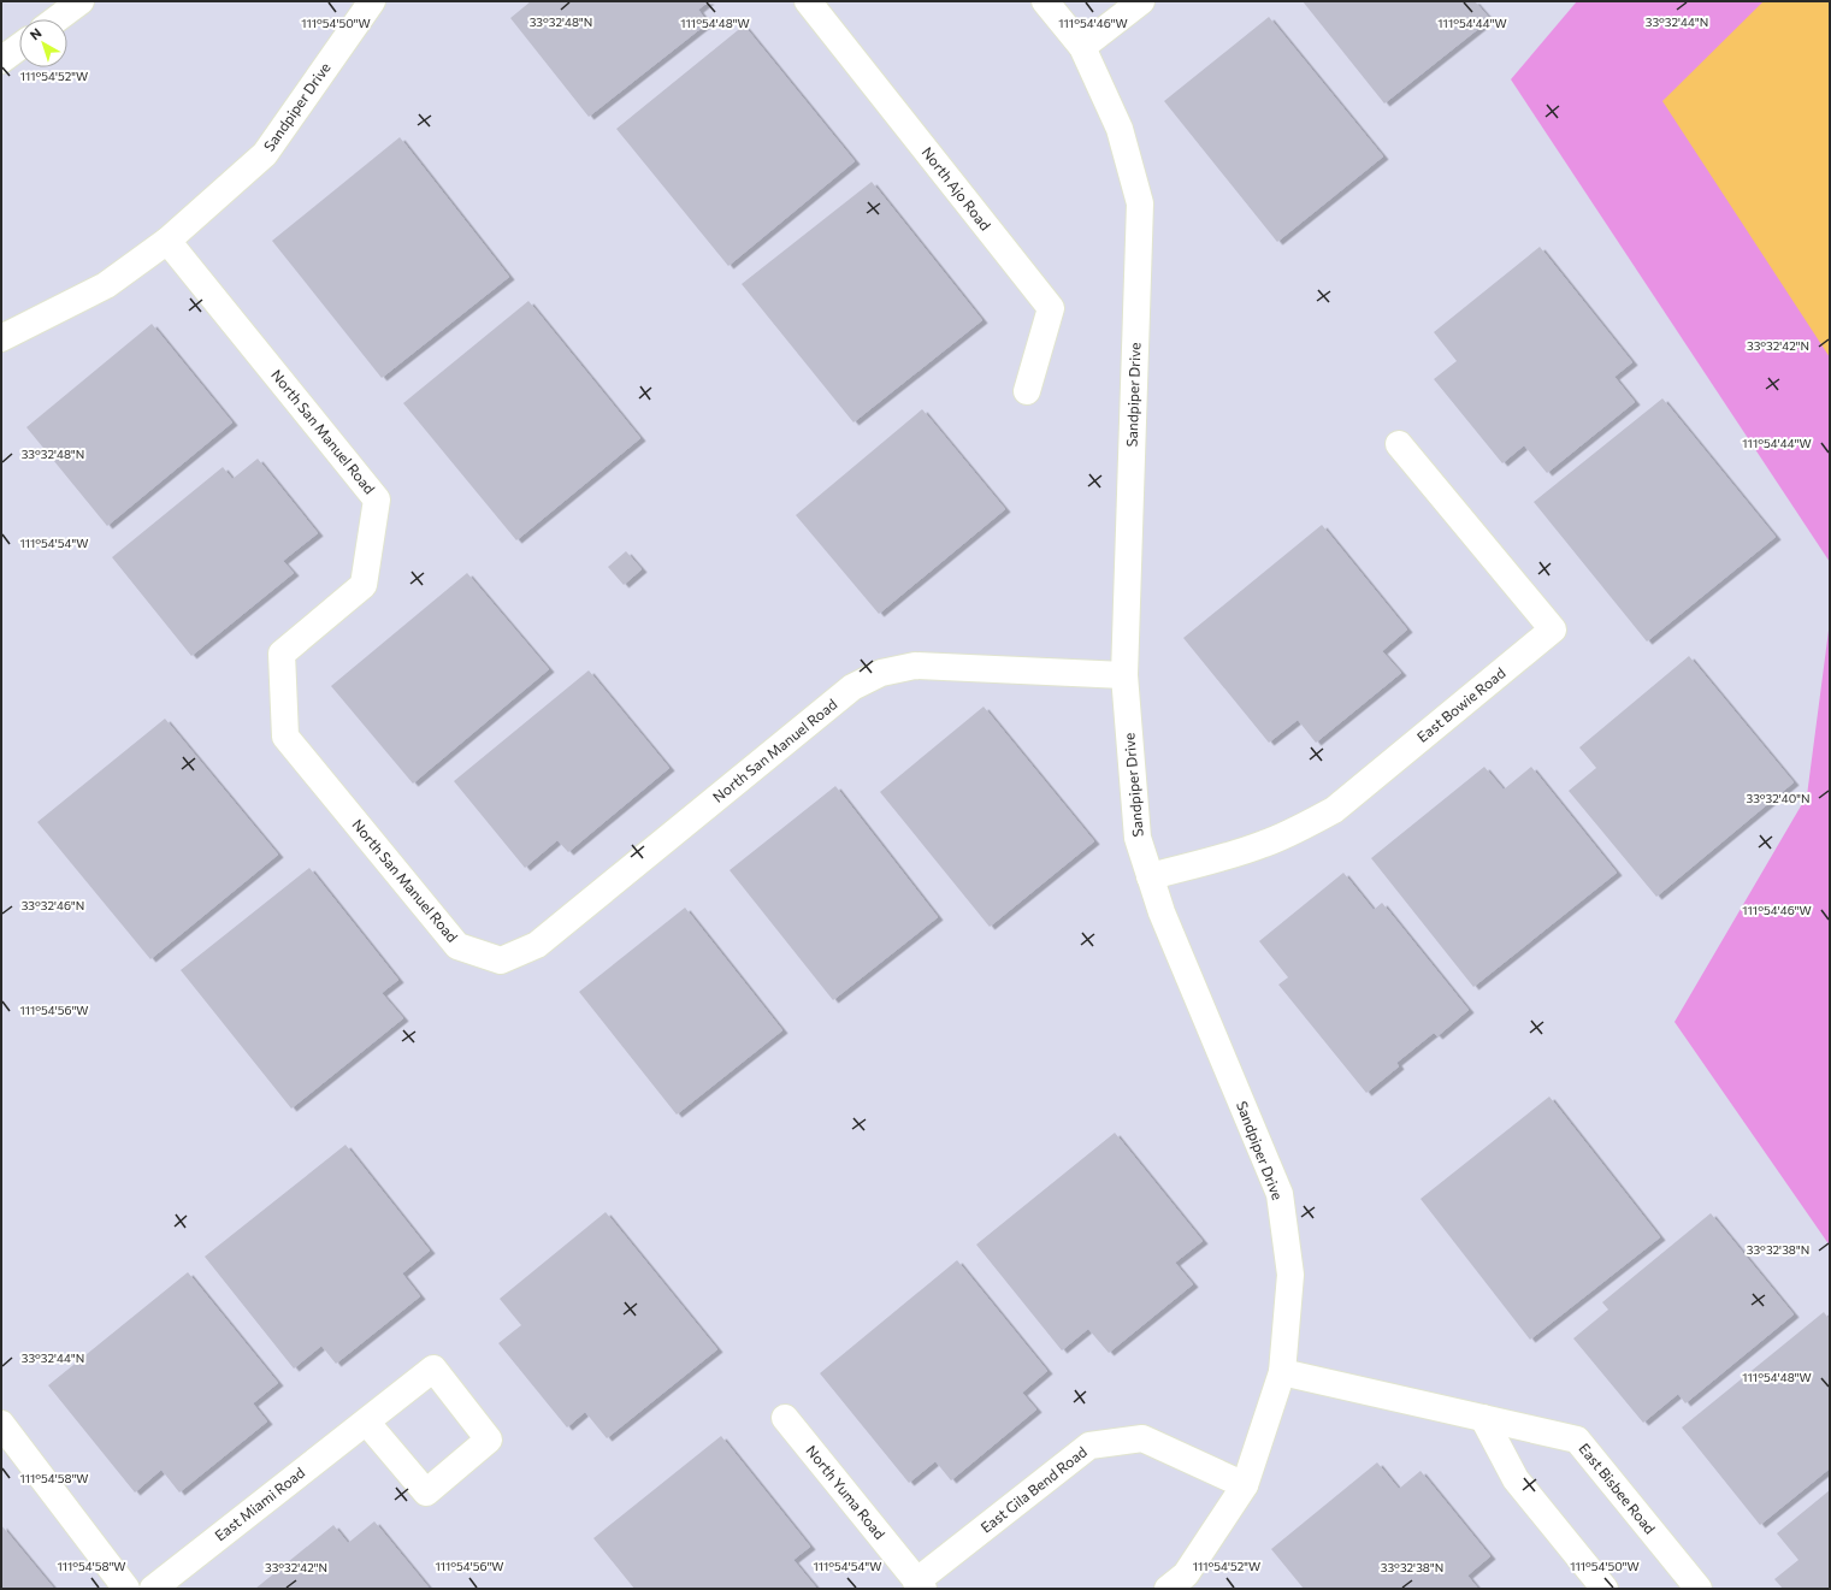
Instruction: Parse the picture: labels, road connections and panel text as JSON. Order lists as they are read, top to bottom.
{
  "streets": {
    "street": [
      "Sandpiper Drive",
      "North Ajo Road",
      "North San Manuel Road",
      "East Bowie Road",
      "East Bisbee Road",
      "East Gila Bend Road",
      "North Yuma Road",
      "East Miami Road"
    ]
  },
  "crossings": [
    ["Sandpiper Drive", "North San Manuel Road"],
    ["Sandpiper Drive", "East Bowie Road"],
    ["Sandpiper Drive", "East Bisbee Road"],
    ["Sandpiper Drive", "East Gila Bend Road"],
    ["East Gila Bend Road", "North Yuma Road"]
  ],
  "north": "top left",
  "coordinates": [
    "33°32'48\"N",
    "33°32'44\"N",
    "111°54'50\"W",
    "111°54'48\"W",
    "111°54'46\"W",
    "111°54'44\"W",
    "111°54'52\"W",
    "33°32'42\"N",
    "111°54'54\"W",
    "33°32'40\"N",
    "33°32'46\"N",
    "111°54'56\"W",
    "33°32'38\"N",
    "111°54'58\"W"
  ]
}
